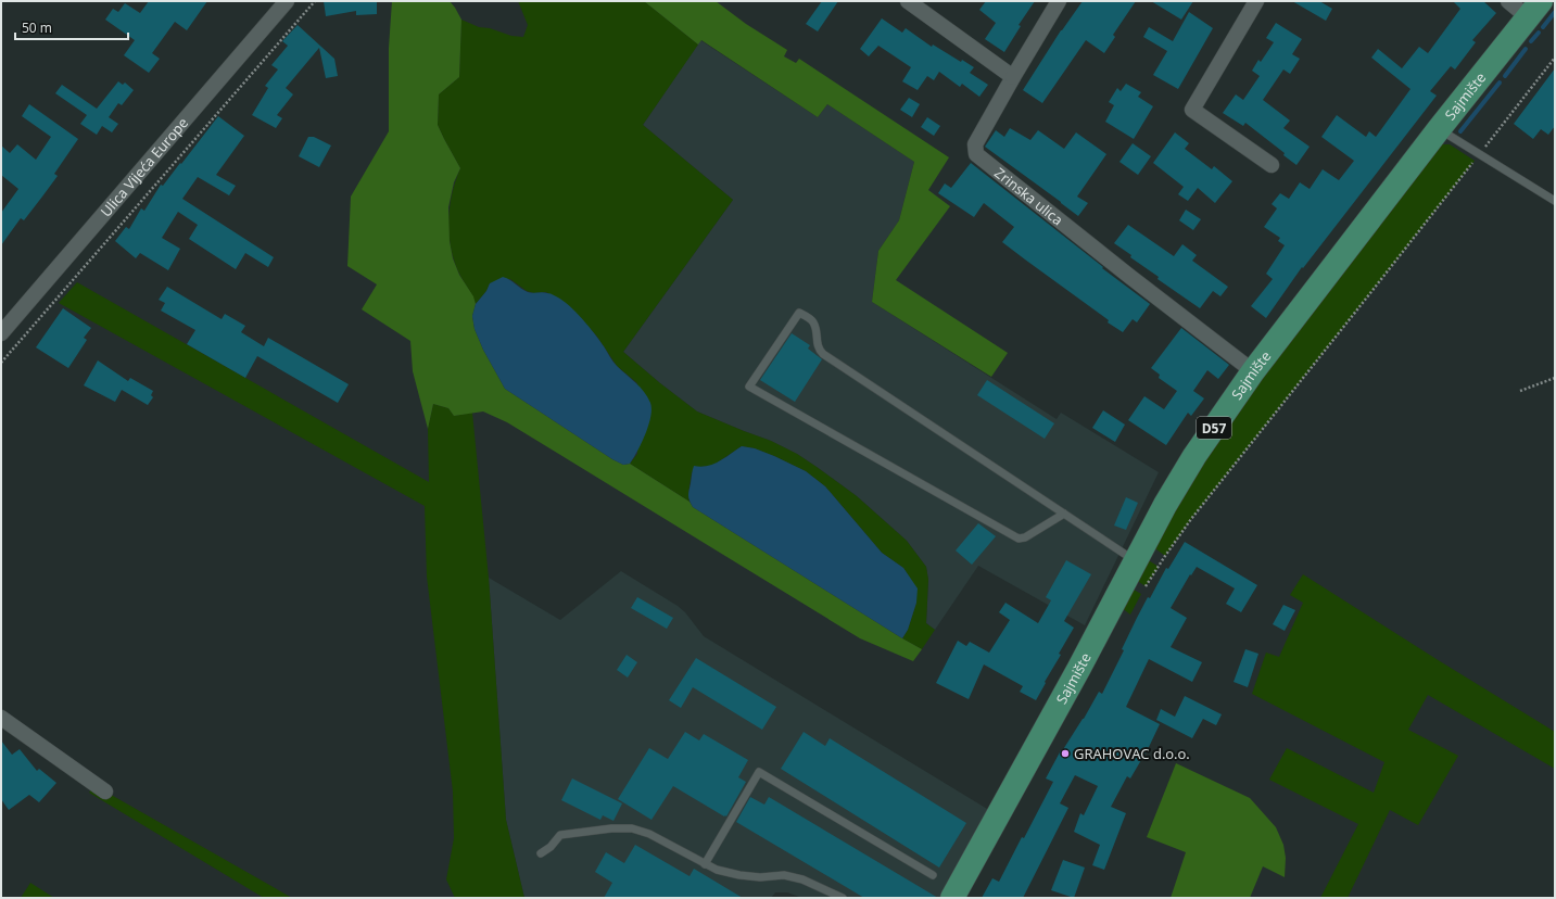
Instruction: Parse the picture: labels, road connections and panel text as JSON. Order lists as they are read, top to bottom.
{
  "streets": {
    "main road": ["Sajmište", "D57"],
    "street": ["Ulica Vijeća Europe", "Zrinska ulica"]
  },
  "crossings": [
    ["Sajmište", "Zrinska ulica"]
  ],
  "places": ["GRAHOVAC d.o.o."],
  "scale_bar": "50 m"
}
